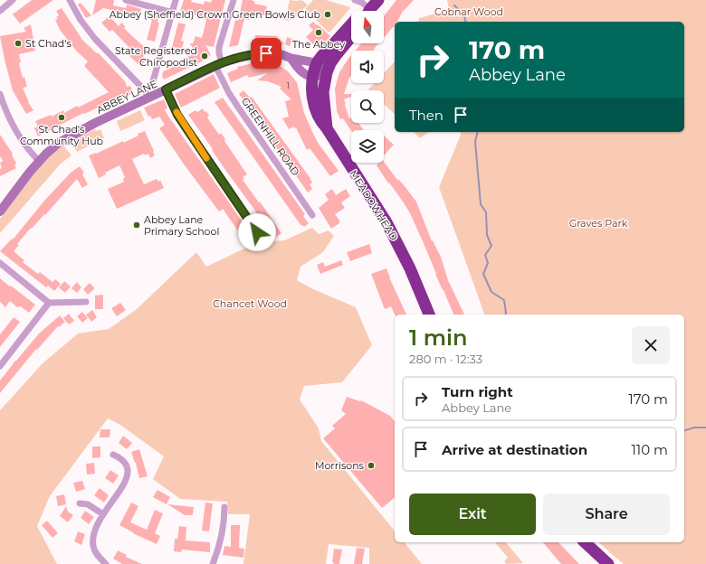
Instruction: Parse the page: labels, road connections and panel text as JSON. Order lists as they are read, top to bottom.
{
  "streets": {
    "highway": ["MEADOWHEAD"],
    "main road": ["ABBEY LANE"],
    "street": ["GREENHILL ROAD"]
  },
  "crossings": [
    ["ABBEY LANE", "GREENHILL ROAD"]
  ],
  "parks": ["Cobnar Wood", "Graves Park", "Chancet Wood"],
  "places": [
    "Abbey (Sheffield) Crown Green Bowls Club",
    "The Abbey",
    "St Chad's",
    "State Registered Chiropodist",
    "St Chad's Community Hub",
    "Abbey Lane Primary School",
    "Morrisons"
  ],
  "house_numbers": ["1"],
  "north": "top",
  "page": {
    "turn": ["170 m", "Abbey Lane"],
    "then": "Then",
    "heading": ["1 min", "280 m · 12:33"],
    "list": [
      {
        "name": "Turn right",
        "note": "Abbey Lane",
        "value": "170 m"
      },
      {
        "name": "Arrive at destination",
        "value": "110 m"
      }
    ],
    "buttons": ["Exit", "Share"]
  }
}
